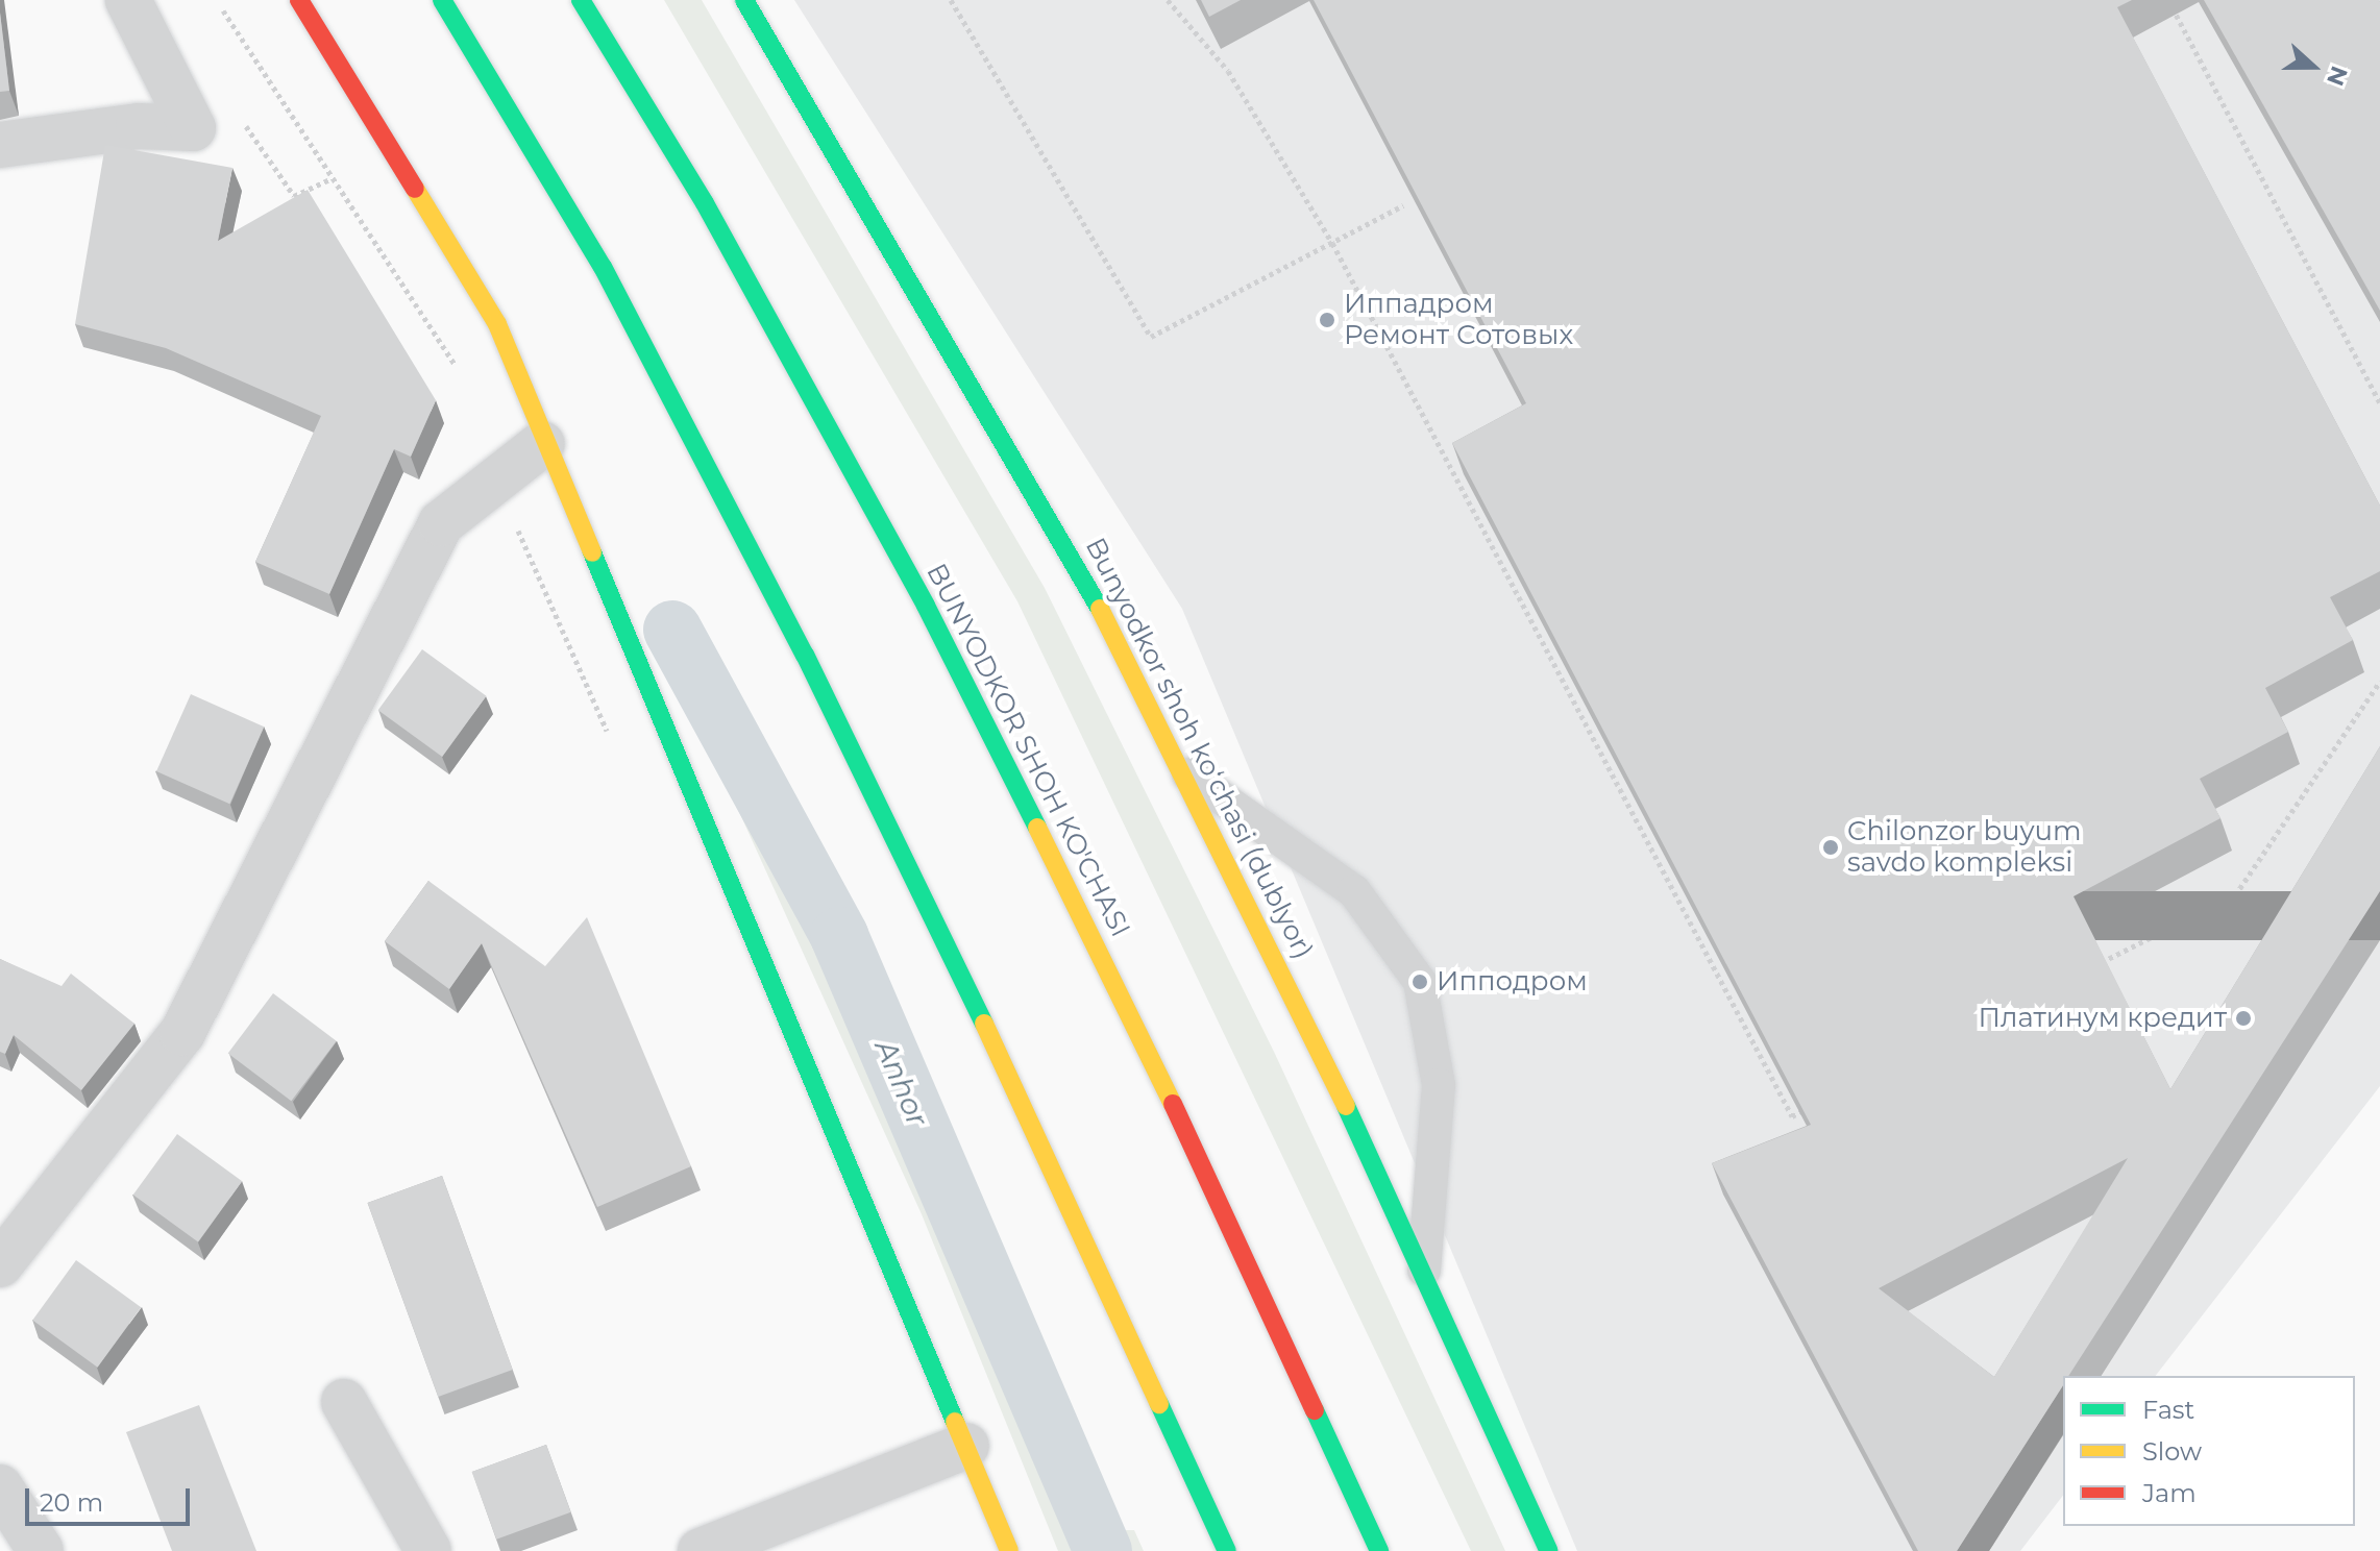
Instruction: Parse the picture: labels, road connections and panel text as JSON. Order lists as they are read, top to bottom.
{
  "streets": {
    "street": ["Bunyodkor shoh koʻchasi (dublyor)", "BUNYODKOR SHOH KO'CHASI"]
  },
  "water": ["Anhor"],
  "places": [
    "Иппадром Ремонт Сотовых",
    "Chilonzor buyum savdo kompleksi",
    "Ипподром",
    "Платинум кредит"
  ],
  "legend": ["Fast", "Slow", "Jam"],
  "scale_bar": "20 m",
  "north": "right"
}
